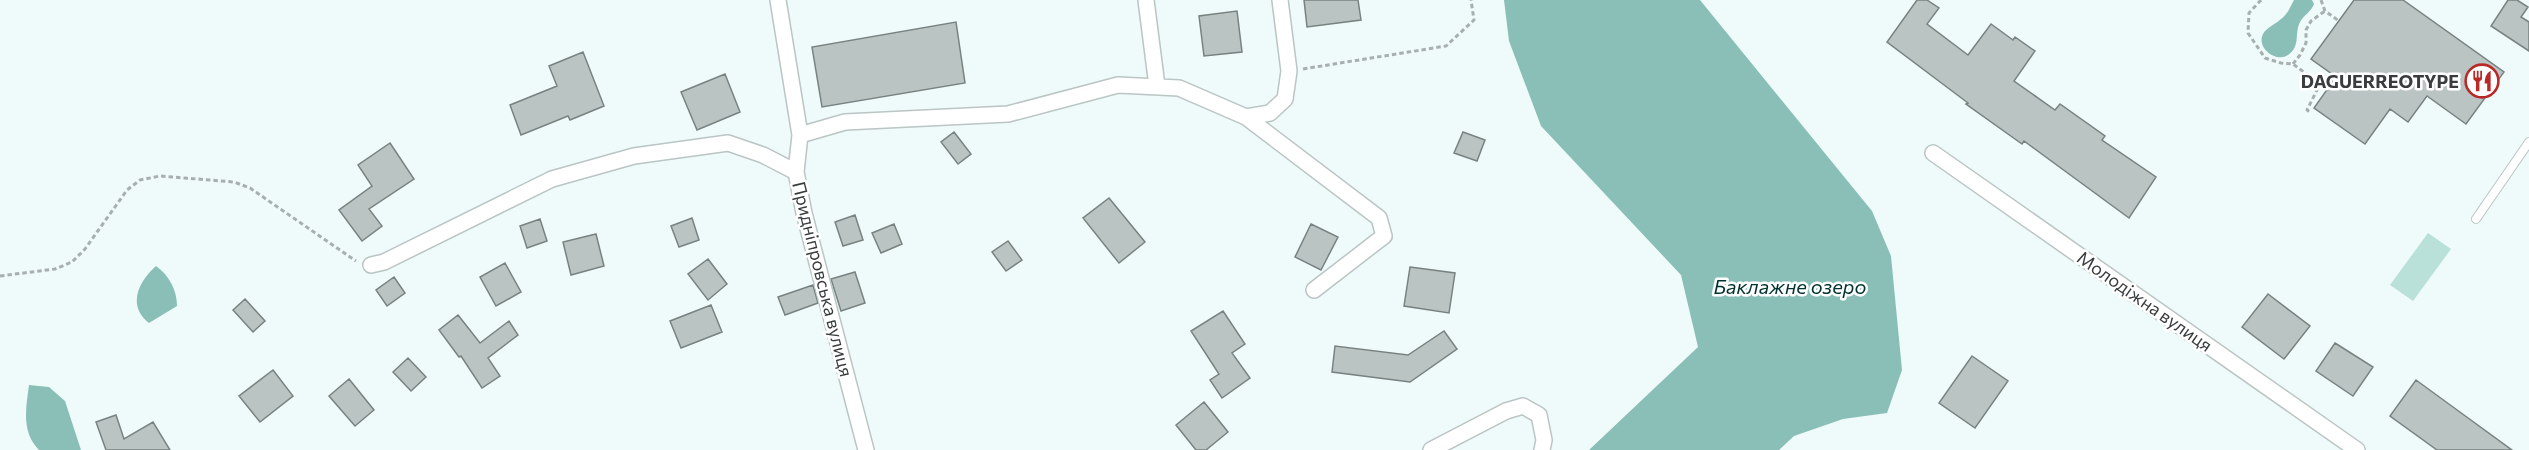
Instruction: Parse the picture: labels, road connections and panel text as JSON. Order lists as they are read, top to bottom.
{
  "streets": {
    "street": ["Придніпровська вулиця", "Молодіжна вулиця"]
  },
  "water": ["Баклажне озеро"],
  "places": {
    "restaurant": ["DAGUERREOTYPE"]
  }
}
